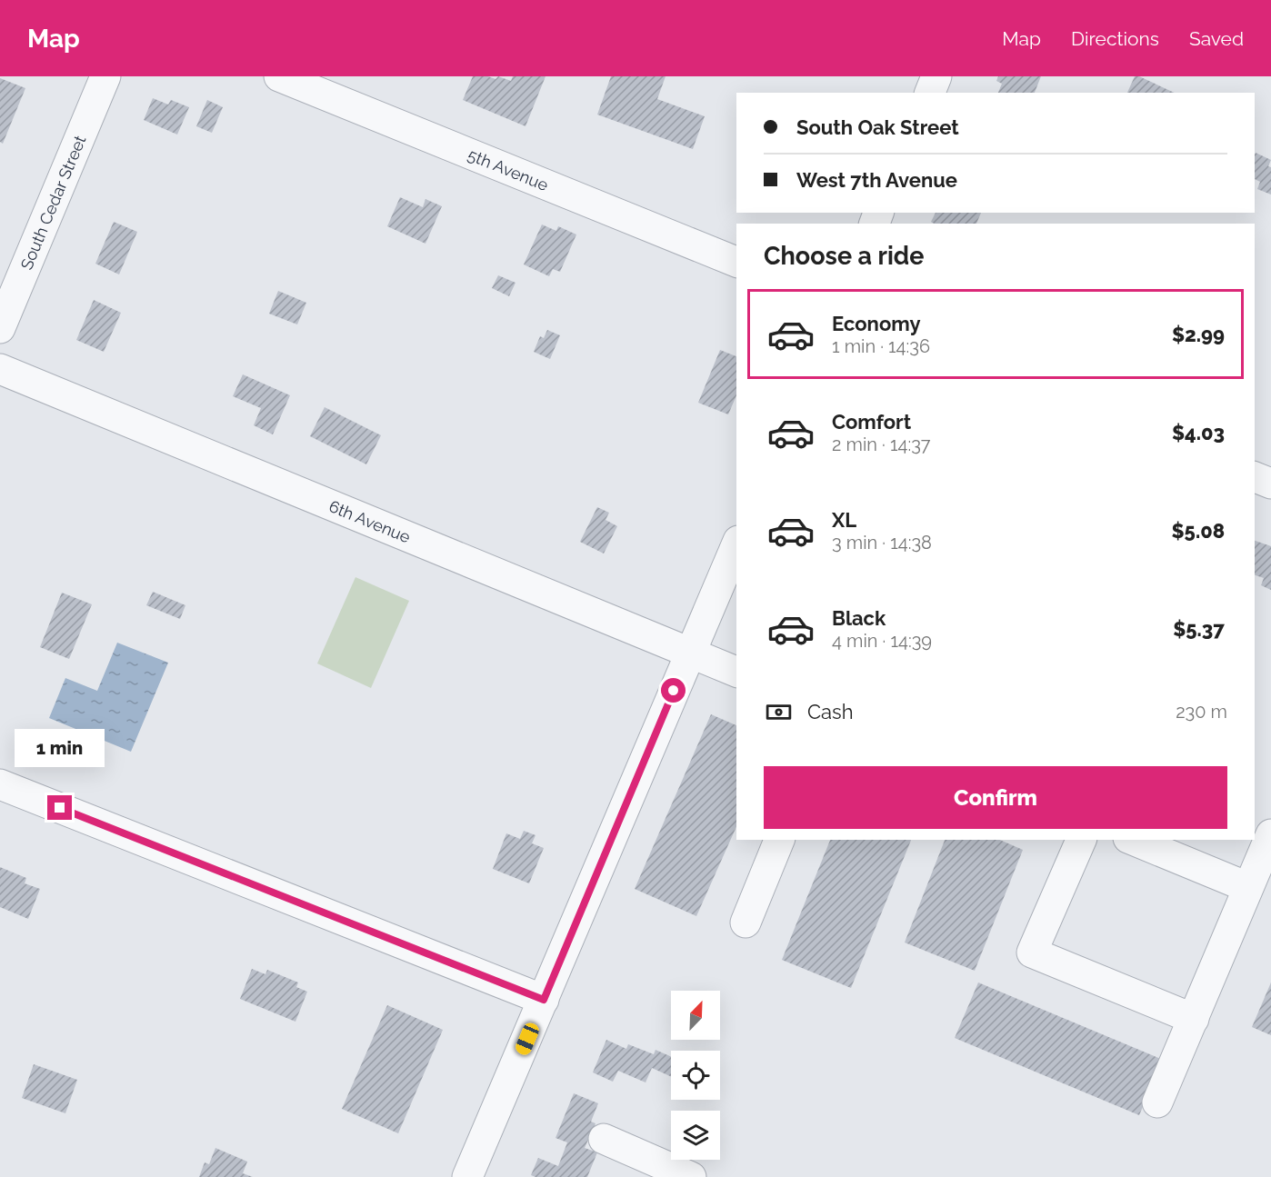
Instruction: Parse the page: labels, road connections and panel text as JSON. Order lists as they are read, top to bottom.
{
  "streets": {
    "street": ["5th Avenue", "South Cedar Street", "6th Avenue"]
  },
  "north": "top right",
  "page": {
    "header": "Map",
    "nav": ["Map", "Directions", "Saved"],
    "banner": ["South Oak Street", "West 7th Avenue"],
    "heading": "Choose a ride",
    "list": [
      {
        "name": "Economy",
        "note": "1 min · 14:36",
        "value": "$2.99"
      },
      {
        "name": "Comfort",
        "note": "2 min · 14:37",
        "value": "$4.03"
      },
      {
        "name": "XL",
        "note": "3 min · 14:38",
        "value": "$5.08"
      },
      {
        "name": "Black",
        "note": "4 min · 14:39",
        "value": "$5.37"
      }
    ],
    "pay": ["Cash", "230 m"],
    "bubble": "1 min",
    "buttons": "Confirm"
  }
}
